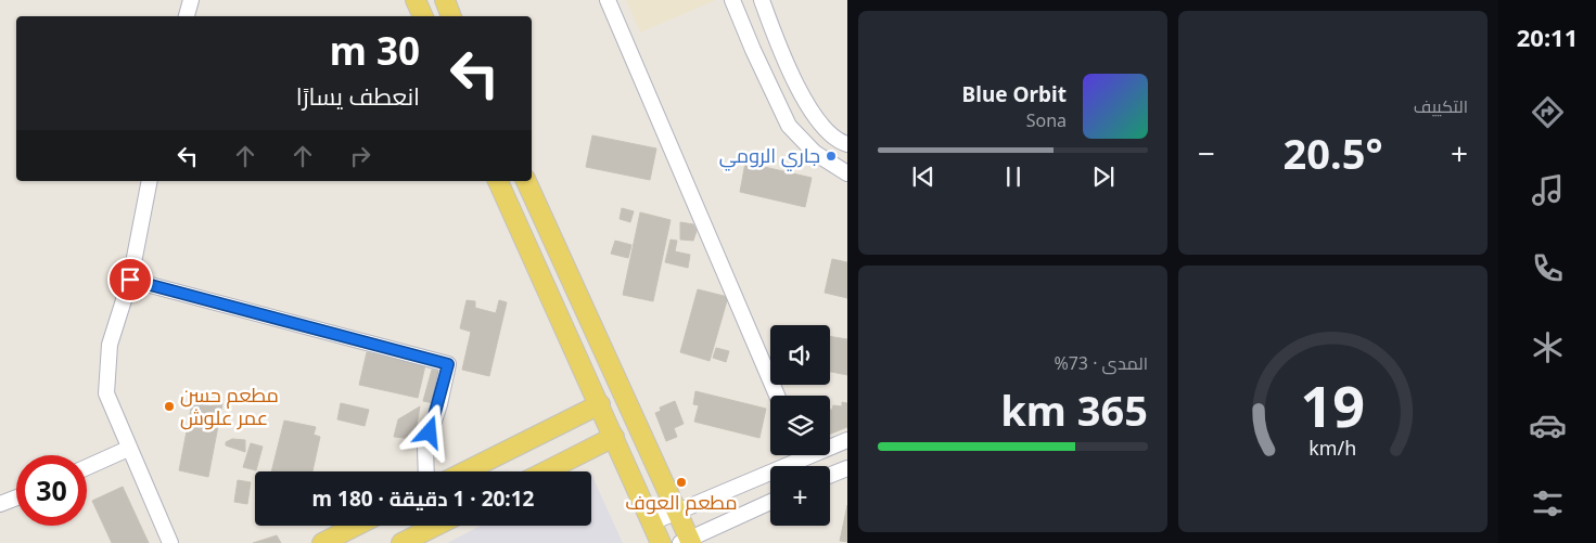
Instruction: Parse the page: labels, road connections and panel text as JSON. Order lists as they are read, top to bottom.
{
  "places": ["جاري الرومي", "مطعم حسن عمر علوش", "مطعم العوف"],
  "page": {
    "tabs": "20:11",
    "tile": [
      "التكييف",
      ["المدى · 73%", "365 km"]
    ],
    "turn": ["30 m", "انعطف يسارًا"],
    "song": ["Blue Orbit", "Sona"],
    "heat": ["−", "20.5°", "+"],
    "map_buttons": "+",
    "limit": "30",
    "trip": "20:12 · 1 دقيقة · 180 m",
    "gauge": ["19", "km/h"]
  }
}
